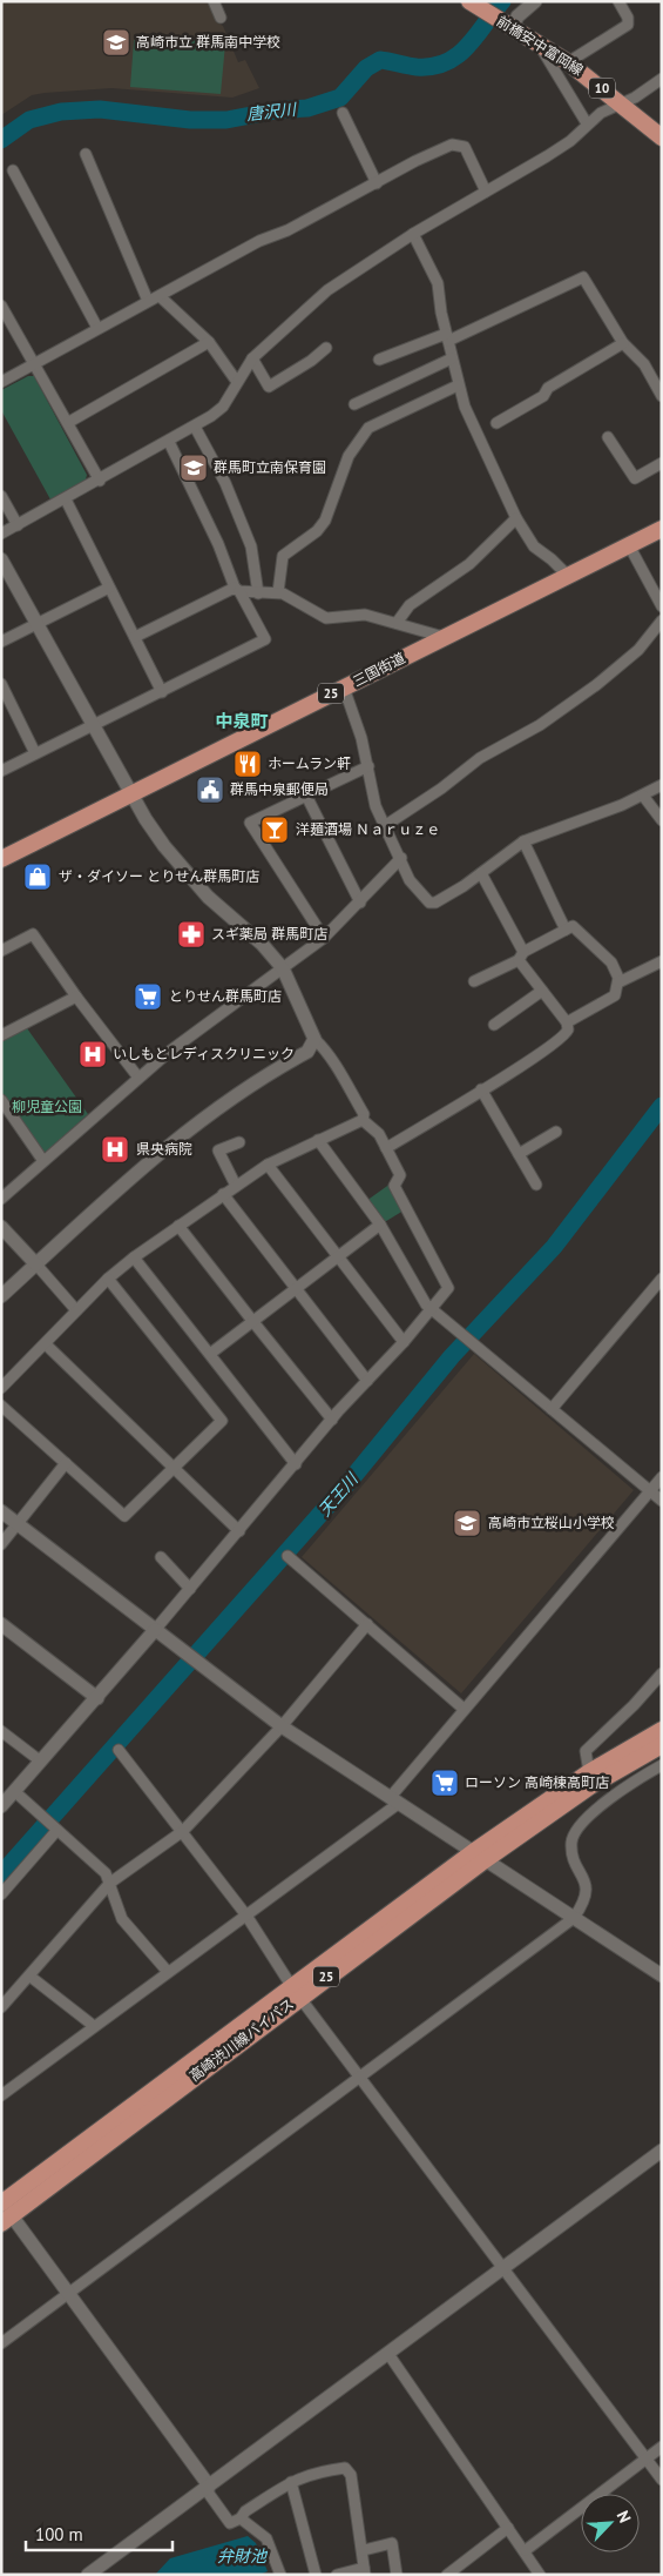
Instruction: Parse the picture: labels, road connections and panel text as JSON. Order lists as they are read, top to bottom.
{
  "streets": {
    "main road": [
      "前橋安中富岡線",
      "10",
      "三国街道",
      "25",
      "高崎渋川線バイパス"
    ]
  },
  "districts": ["中泉町"],
  "water": ["唐沢川", "天王川", "弁財池"],
  "parks": ["柳児童公園"],
  "places": {
    "school or university": ["高崎市立 群馬南中学校", "群馬町立南保育園", "高崎市立桜山小学校"],
    "restaurant": ["ホームラン軒"],
    "public building": ["群馬中泉郵便局"],
    "bar": ["洋麺酒場 Ｎａｒｕｚｅ"],
    "shop": ["ザ・ダイソー とりせん群馬町店"],
    "pharmacy": ["スギ薬局 群馬町店"],
    "supermarket": ["とりせん群馬町店", "ローソン 高崎棟高町店"],
    "hospital": ["いしもとレディスクリニック", "県央病院"]
  },
  "scale_bar": "100 m",
  "north": "top right"
}
